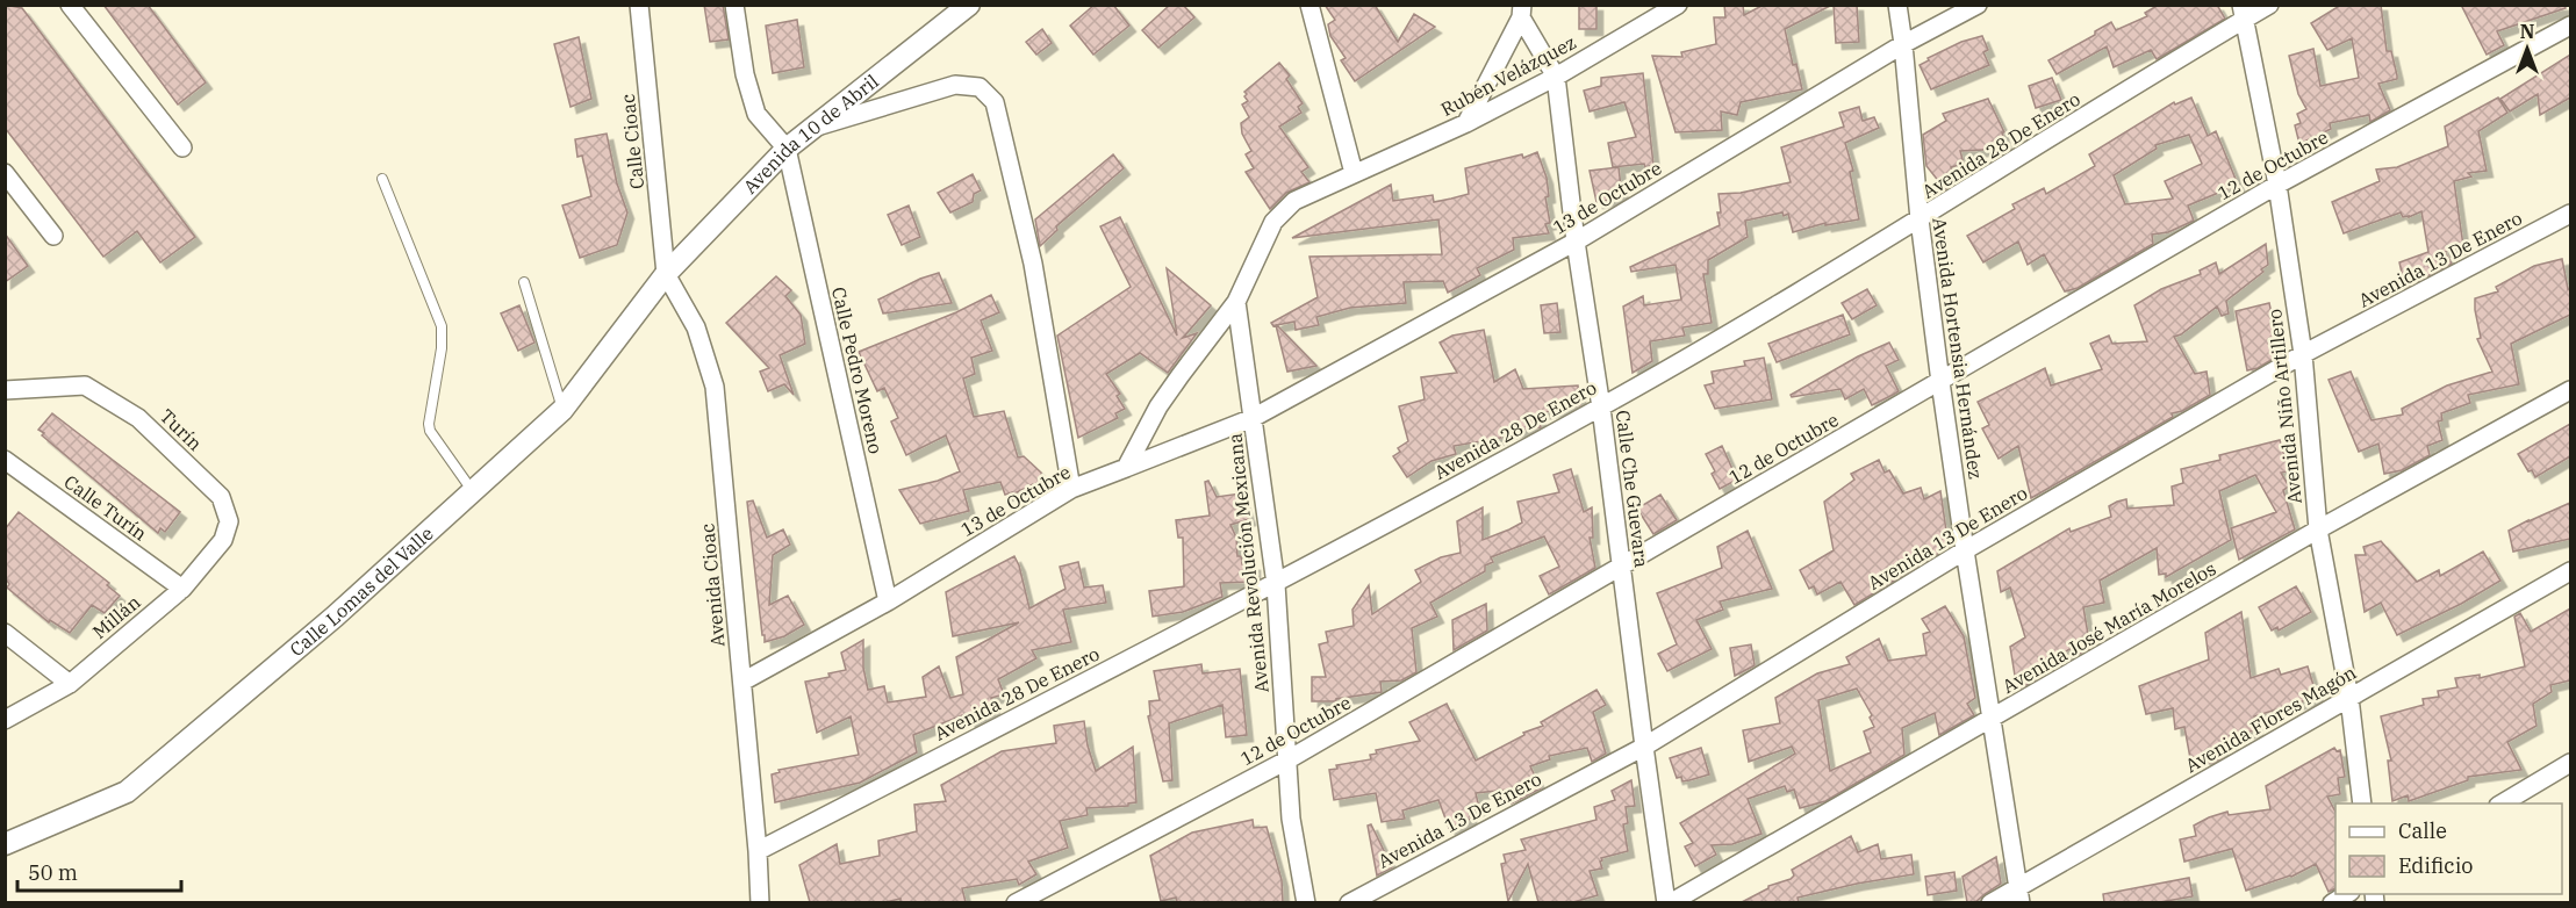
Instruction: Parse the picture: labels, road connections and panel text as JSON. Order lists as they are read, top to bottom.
{
  "streets": {
    "street": [
      "Rubén Velázquez",
      "Avenida 10 de Abril",
      "Calle Cioac",
      "Avenida 28 De Enero",
      "12 de Octubre",
      "13 de Octubre",
      "Avenida 13 De Enero",
      "Avenida Hortensia Hernández",
      "Calle Pedro Moreno",
      "Avenida Niño Artillero",
      "Turín",
      "Calle Che Guevara",
      "Calle Turín",
      "Avenida Revolución Mexicana",
      "Avenida Cioac",
      "Calle Lomas del Valle",
      "Millán",
      "Avenida José María Morelos",
      "Avenida Flores Magón"
    ]
  },
  "crossings": [
    ["Rubén Velázquez", "Calle Che Guevara"],
    ["Avenida 10 de Abril", "Calle Cioac"],
    ["Avenida 10 de Abril", "Calle Pedro Moreno"],
    ["Avenida 10 de Abril", "Avenida Cioac"],
    ["Avenida 10 de Abril", "Calle Lomas del Valle"],
    ["Calle Cioac", "Avenida Cioac"],
    ["Calle Cioac", "Calle Lomas del Valle"],
    ["Avenida 28 De Enero", "Avenida Hortensia Hernández"],
    ["Avenida 28 De Enero", "Avenida Niño Artillero"],
    ["Avenida 28 De Enero", "Calle Che Guevara"],
    ["Avenida 28 De Enero", "Avenida Revolución Mexicana"],
    ["Avenida 28 De Enero", "Avenida Cioac"],
    ["12 de Octubre", "Avenida Hortensia Hernández"],
    ["12 de Octubre", "Avenida Niño Artillero"],
    ["12 de Octubre", "Calle Che Guevara"],
    ["12 de Octubre", "Avenida Revolución Mexicana"],
    ["13 de Octubre", "Avenida Hortensia Hernández"],
    ["13 de Octubre", "Calle Pedro Moreno"],
    ["13 de Octubre", "Calle Che Guevara"],
    ["13 de Octubre", "Avenida Revolución Mexicana"],
    ["13 de Octubre", "Avenida Cioac"],
    ["Avenida 13 De Enero", "Avenida Hortensia Hernández"],
    ["Avenida 13 De Enero", "Avenida Niño Artillero"],
    ["Avenida 13 De Enero", "Calle Che Guevara"],
    ["Avenida Hortensia Hernández", "Avenida José María Morelos"],
    ["Avenida Hortensia Hernández", "Avenida Flores Magón"],
    ["Avenida Niño Artillero", "Avenida José María Morelos"],
    ["Avenida Niño Artillero", "Avenida Flores Magón"],
    ["Turín", "Millán"],
    ["Calle Che Guevara", "Avenida José María Morelos"],
    ["Calle Turín", "Millán"],
    ["Avenida Cioac", "Calle Lomas del Valle"]
  ],
  "legend": ["Calle", "Edificio"],
  "scale_bar": "50 m",
  "north": "top"
}
